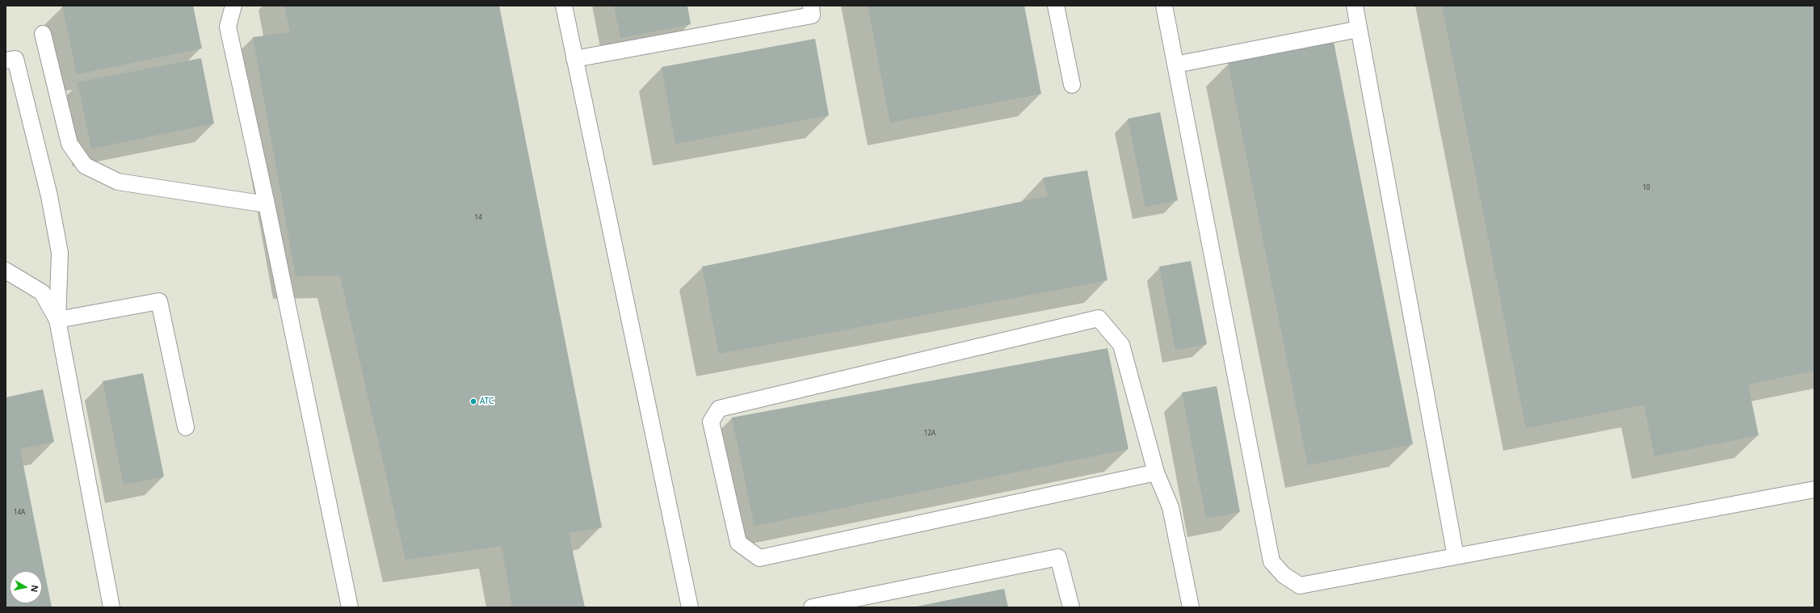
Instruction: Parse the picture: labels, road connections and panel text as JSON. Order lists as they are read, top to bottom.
{
  "places": ["АТС"],
  "house_numbers": [
    "10",
    "14",
    "12А",
    "14А"
  ],
  "north": "right"
}
